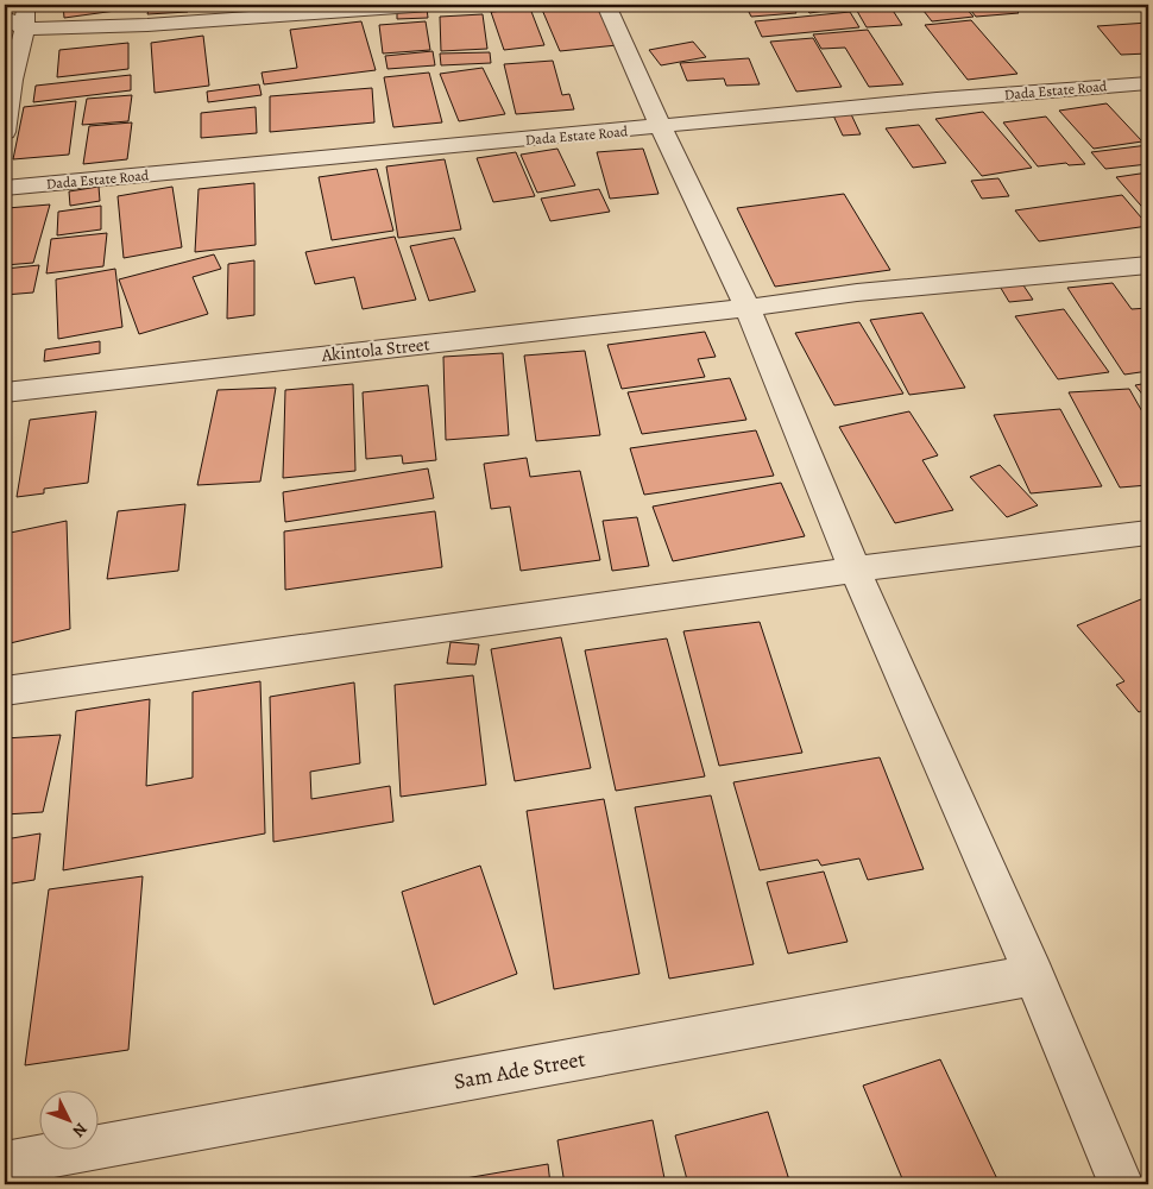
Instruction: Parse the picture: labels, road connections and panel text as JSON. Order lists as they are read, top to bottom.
{
  "streets": {
    "street": ["Dada Estate Road", "Akintola Street", "Sam Ade Street"]
  },
  "north": "bottom right"
}
